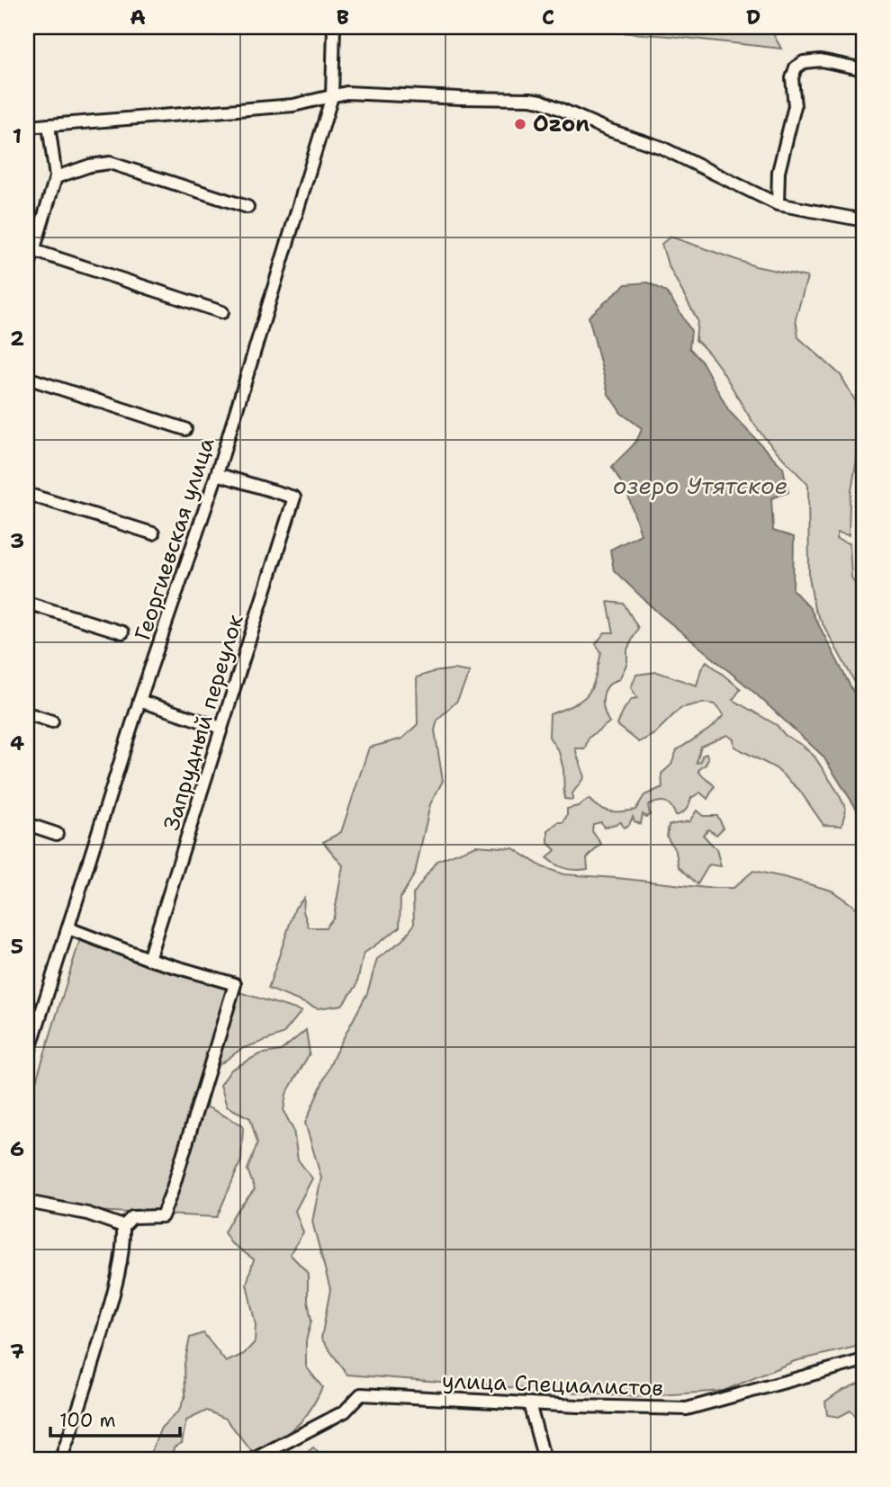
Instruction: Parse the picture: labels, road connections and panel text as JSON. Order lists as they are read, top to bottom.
{
  "streets": {
    "street": ["Георгиевская улица", "Запрудный переулок", "улица Специалистов"]
  },
  "crossings": [
    ["Георгиевская улица", "Запрудный переулок"]
  ],
  "water": ["озеро Утятское"],
  "places": ["Ozon"],
  "scale_bar": "100 m",
  "grid": {
    "columns": [
      "A",
      "B",
      "C",
      "D"
    ],
    "rows": [
      "1",
      "2",
      "3",
      "4",
      "5",
      "6",
      "7"
    ]
  }
}
